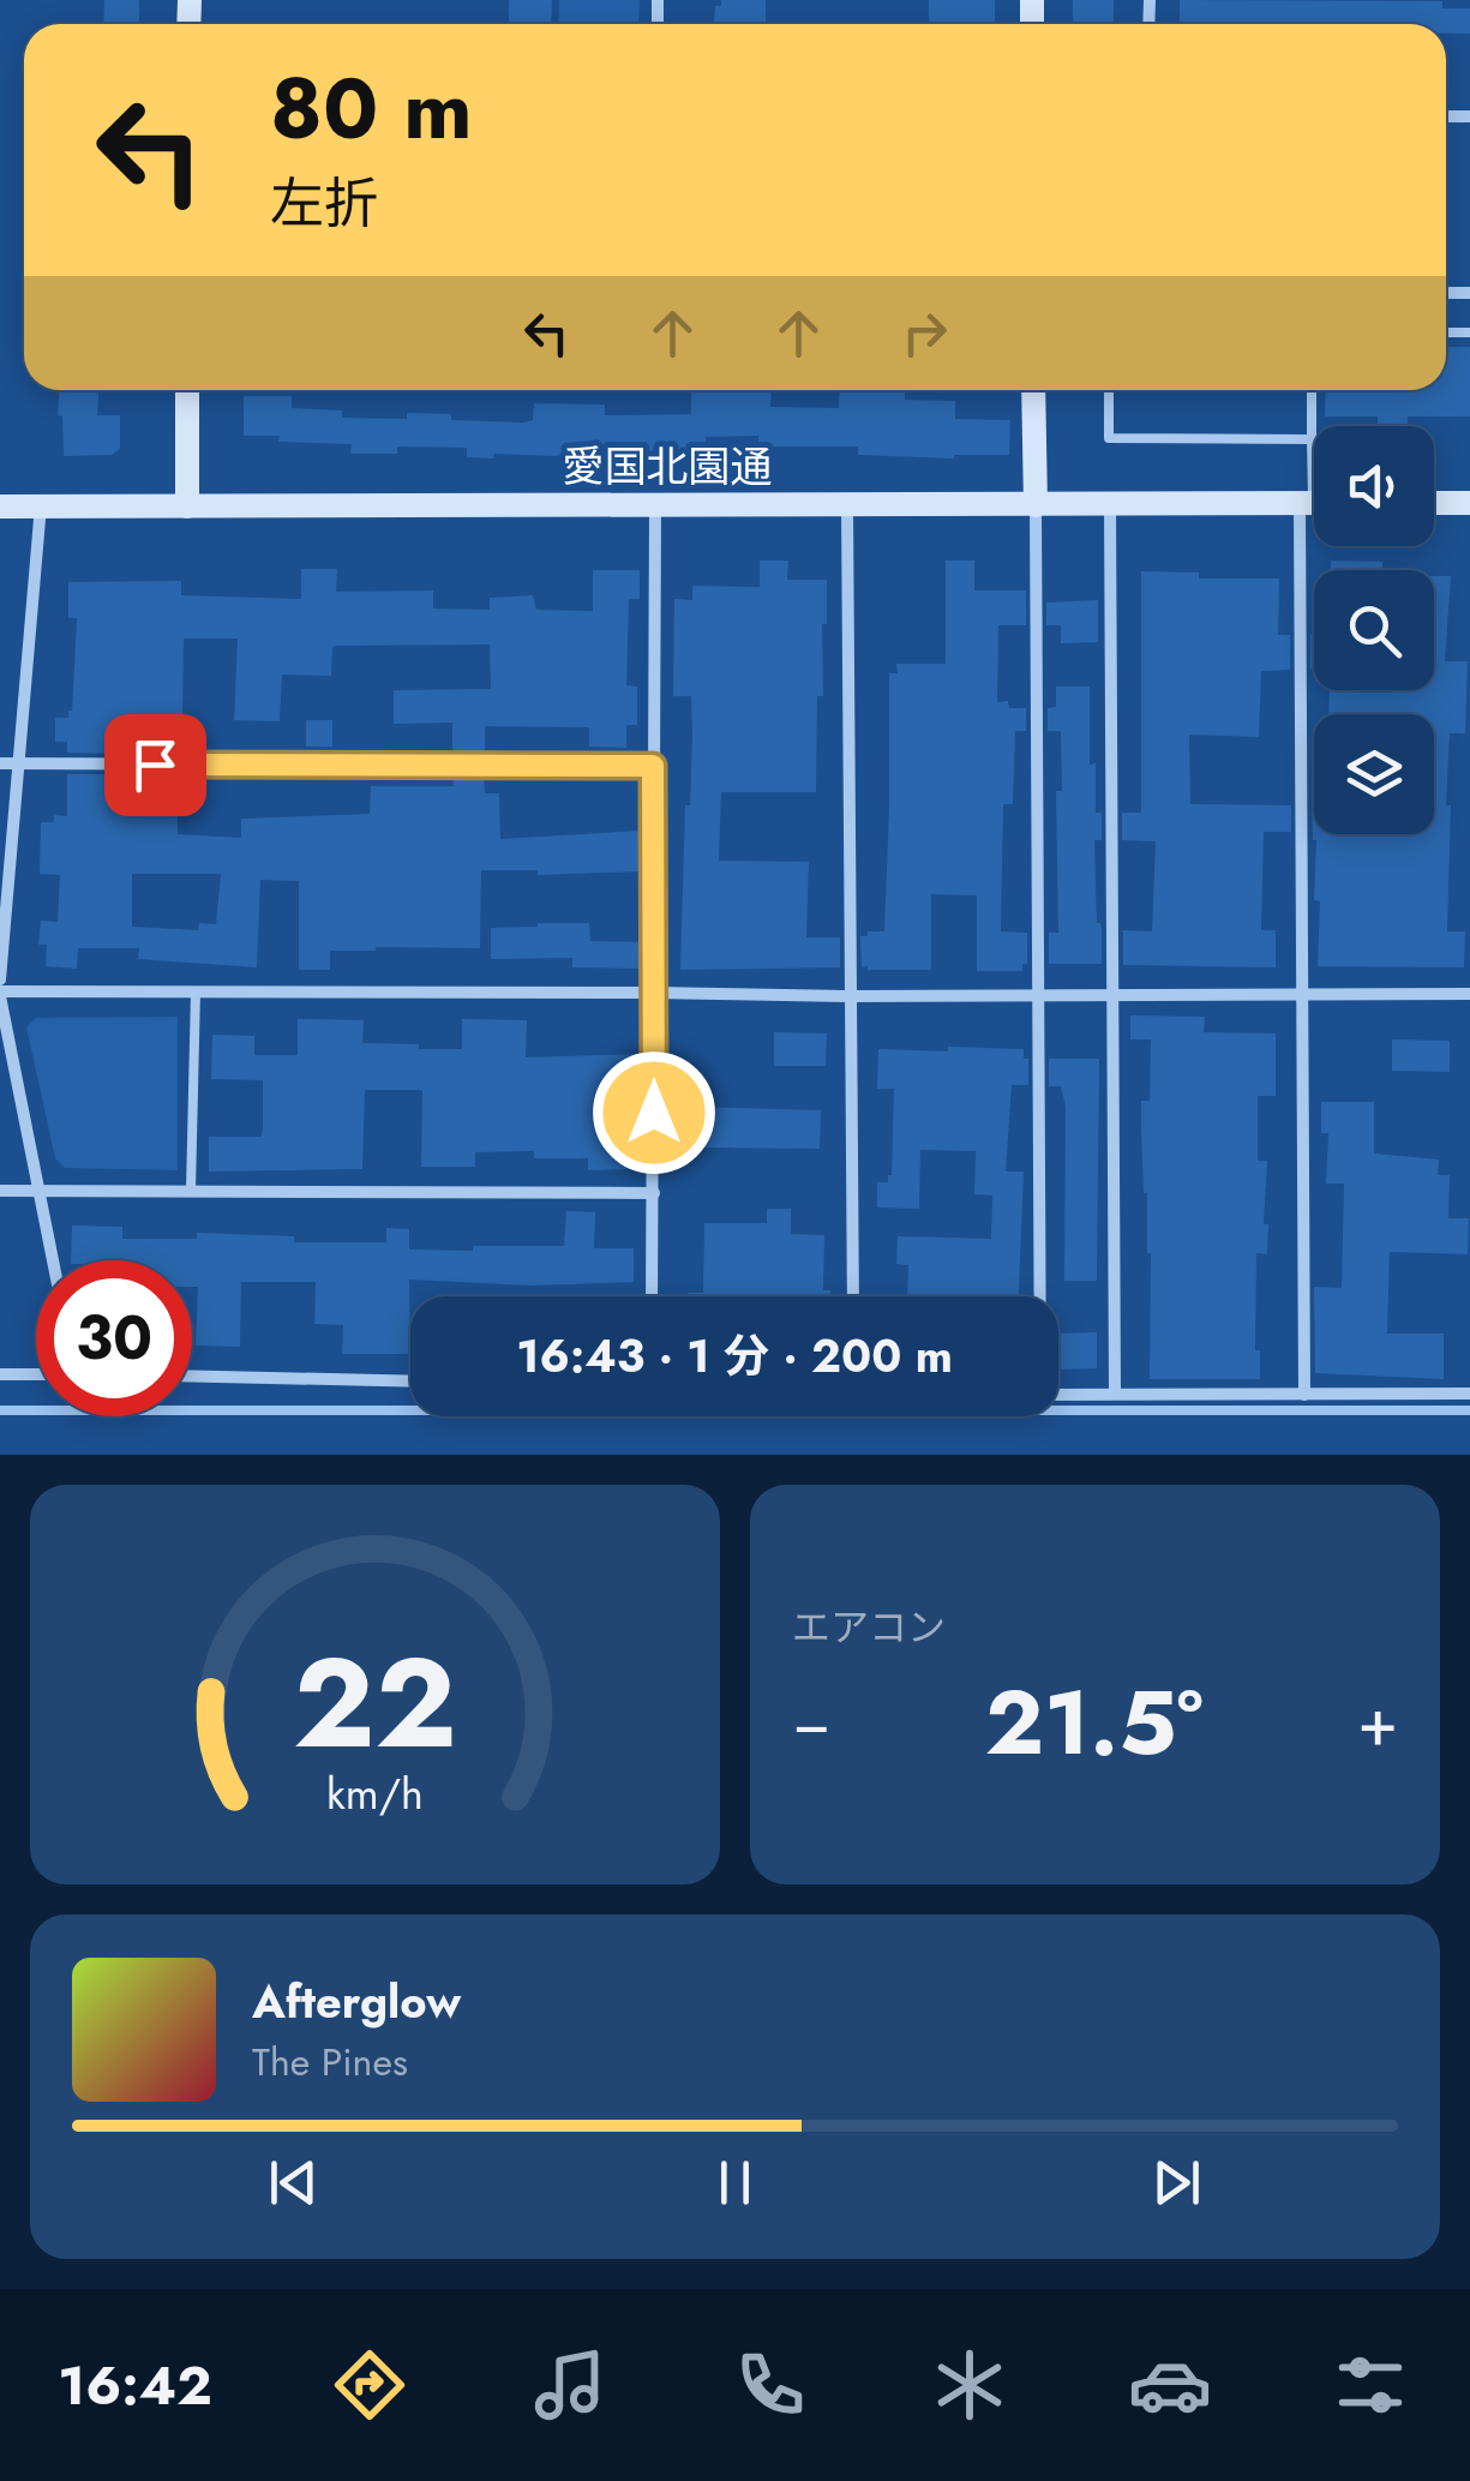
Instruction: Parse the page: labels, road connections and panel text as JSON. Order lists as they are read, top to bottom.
{
  "streets": {
    "street": ["愛国北園通"]
  },
  "page": {
    "turn": ["80 m", "左折"],
    "limit": "30",
    "trip": "16:43 · 1 分 · 200 m",
    "tile": "エアコン",
    "heat": ["−", "21.5°", "+"],
    "song": ["Afterglow", "The Pines"],
    "tabs": "16:42",
    "gauge": ["22", "km/h"]
  }
}
